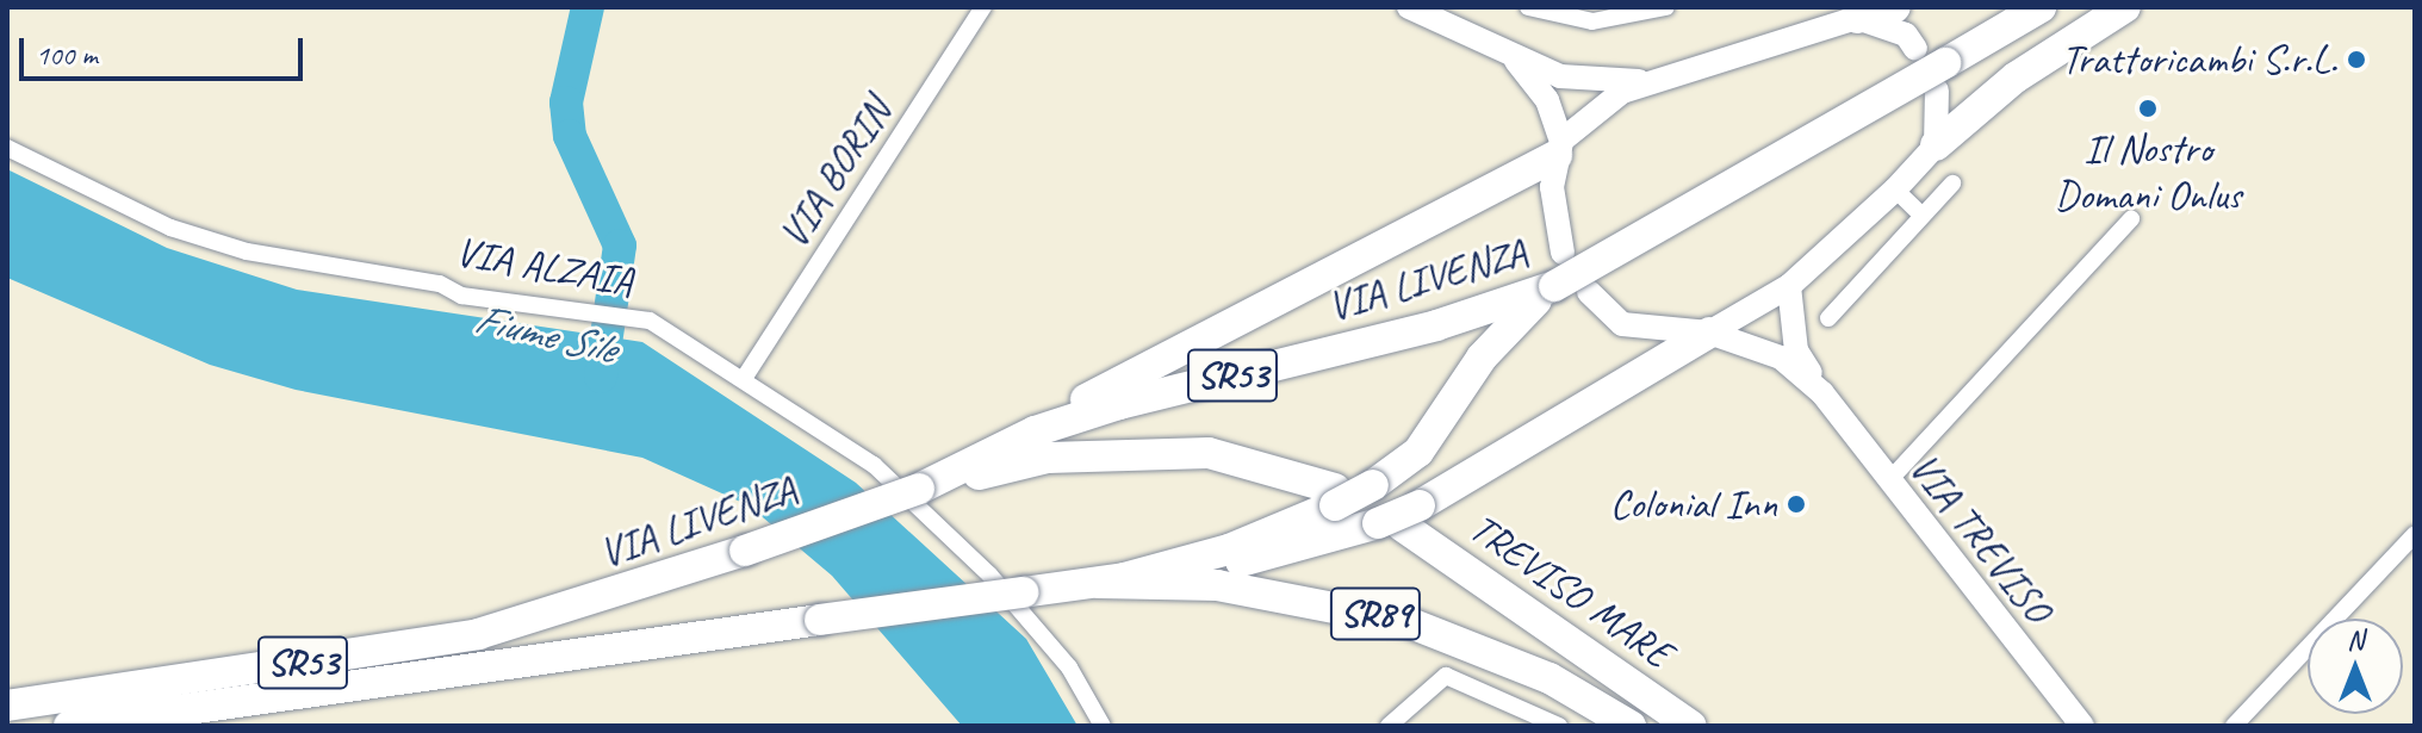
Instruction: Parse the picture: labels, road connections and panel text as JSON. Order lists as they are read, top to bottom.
{
  "streets": {
    "highway": [
      "VIA LIVENZA",
      "SR53",
      "TREVISO MARE",
      "SR89"
    ],
    "main road": ["VIA TREVISO"],
    "street": ["VIA BORIN", "VIA ALZAIA"]
  },
  "crossings": [
    ["VIA BORIN", "VIA ALZAIA"],
    ["VIA LIVENZA", "SR53"],
    ["VIA LIVENZA", "TREVISO MARE"]
  ],
  "water": ["Fiume Sile"],
  "places": ["Trattoricambi S.r.L.", "Il Nostro Domani Onlus", "Colonial Inn"],
  "scale_bar": "100 m",
  "north": "top"
}
